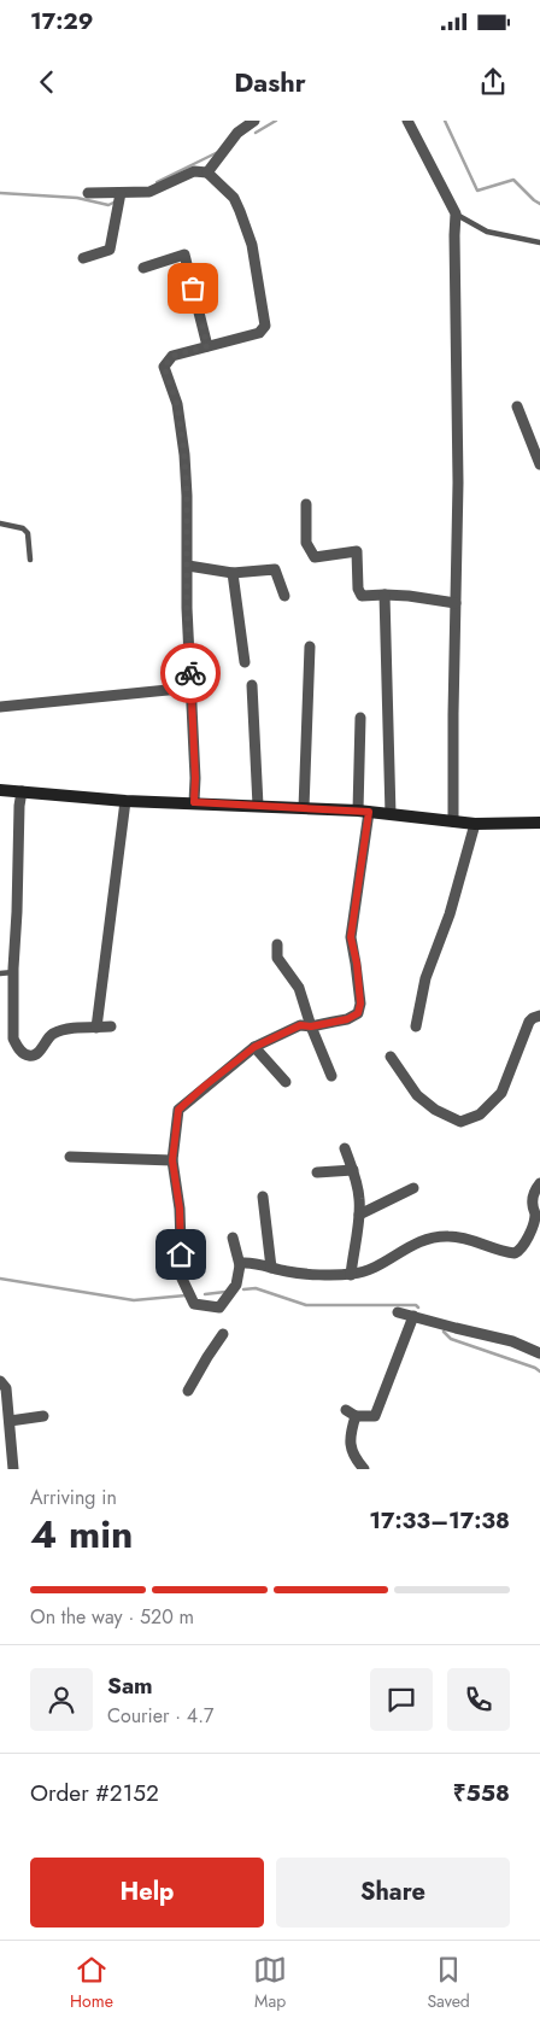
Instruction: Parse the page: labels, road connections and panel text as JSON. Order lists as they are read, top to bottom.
{
  "page": {
    "status": "17:29",
    "header": "Dashr",
    "heading": ["4 min", "Arriving in", "17:33–17:38"],
    "panel": [
      "Sam",
      "Courier · 4.7",
      "Order #2152",
      "₹558"
    ],
    "bar": "On the way · 520 m",
    "buttons": ["Help", "Share"],
    "tabs": ["Home", "Map", "Saved"]
  }
}
